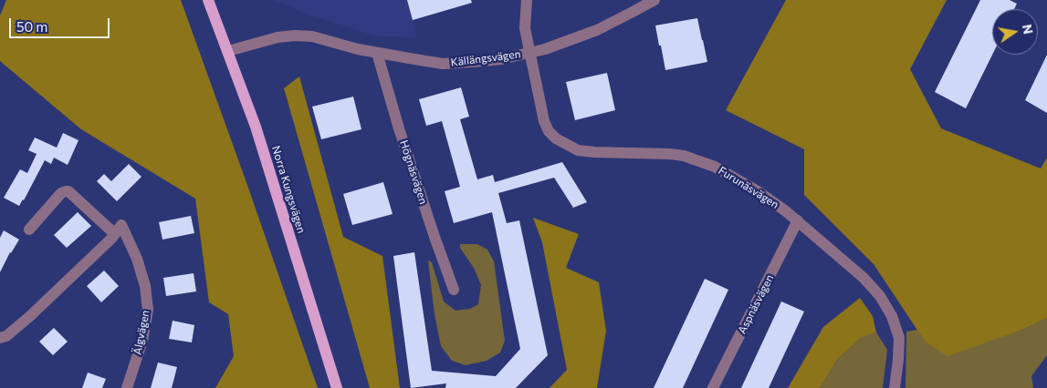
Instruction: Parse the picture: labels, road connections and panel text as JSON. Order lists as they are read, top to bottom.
{
  "streets": {
    "main road": ["Norra Kungsvägen"],
    "street": [
      "Källängsvägen",
      "Högnäsvägen",
      "Furunäsvägen",
      "Aspnäsvägen",
      "Älgvägen"
    ]
  },
  "crossings": [
    ["Källängsvägen", "Högnäsvägen"],
    ["Källängsvägen", "Furunäsvägen"],
    ["Källängsvägen", "Norra Kungsvägen"],
    ["Furunäsvägen", "Aspnäsvägen"]
  ],
  "scale_bar": "50 m",
  "north": "right"
}
